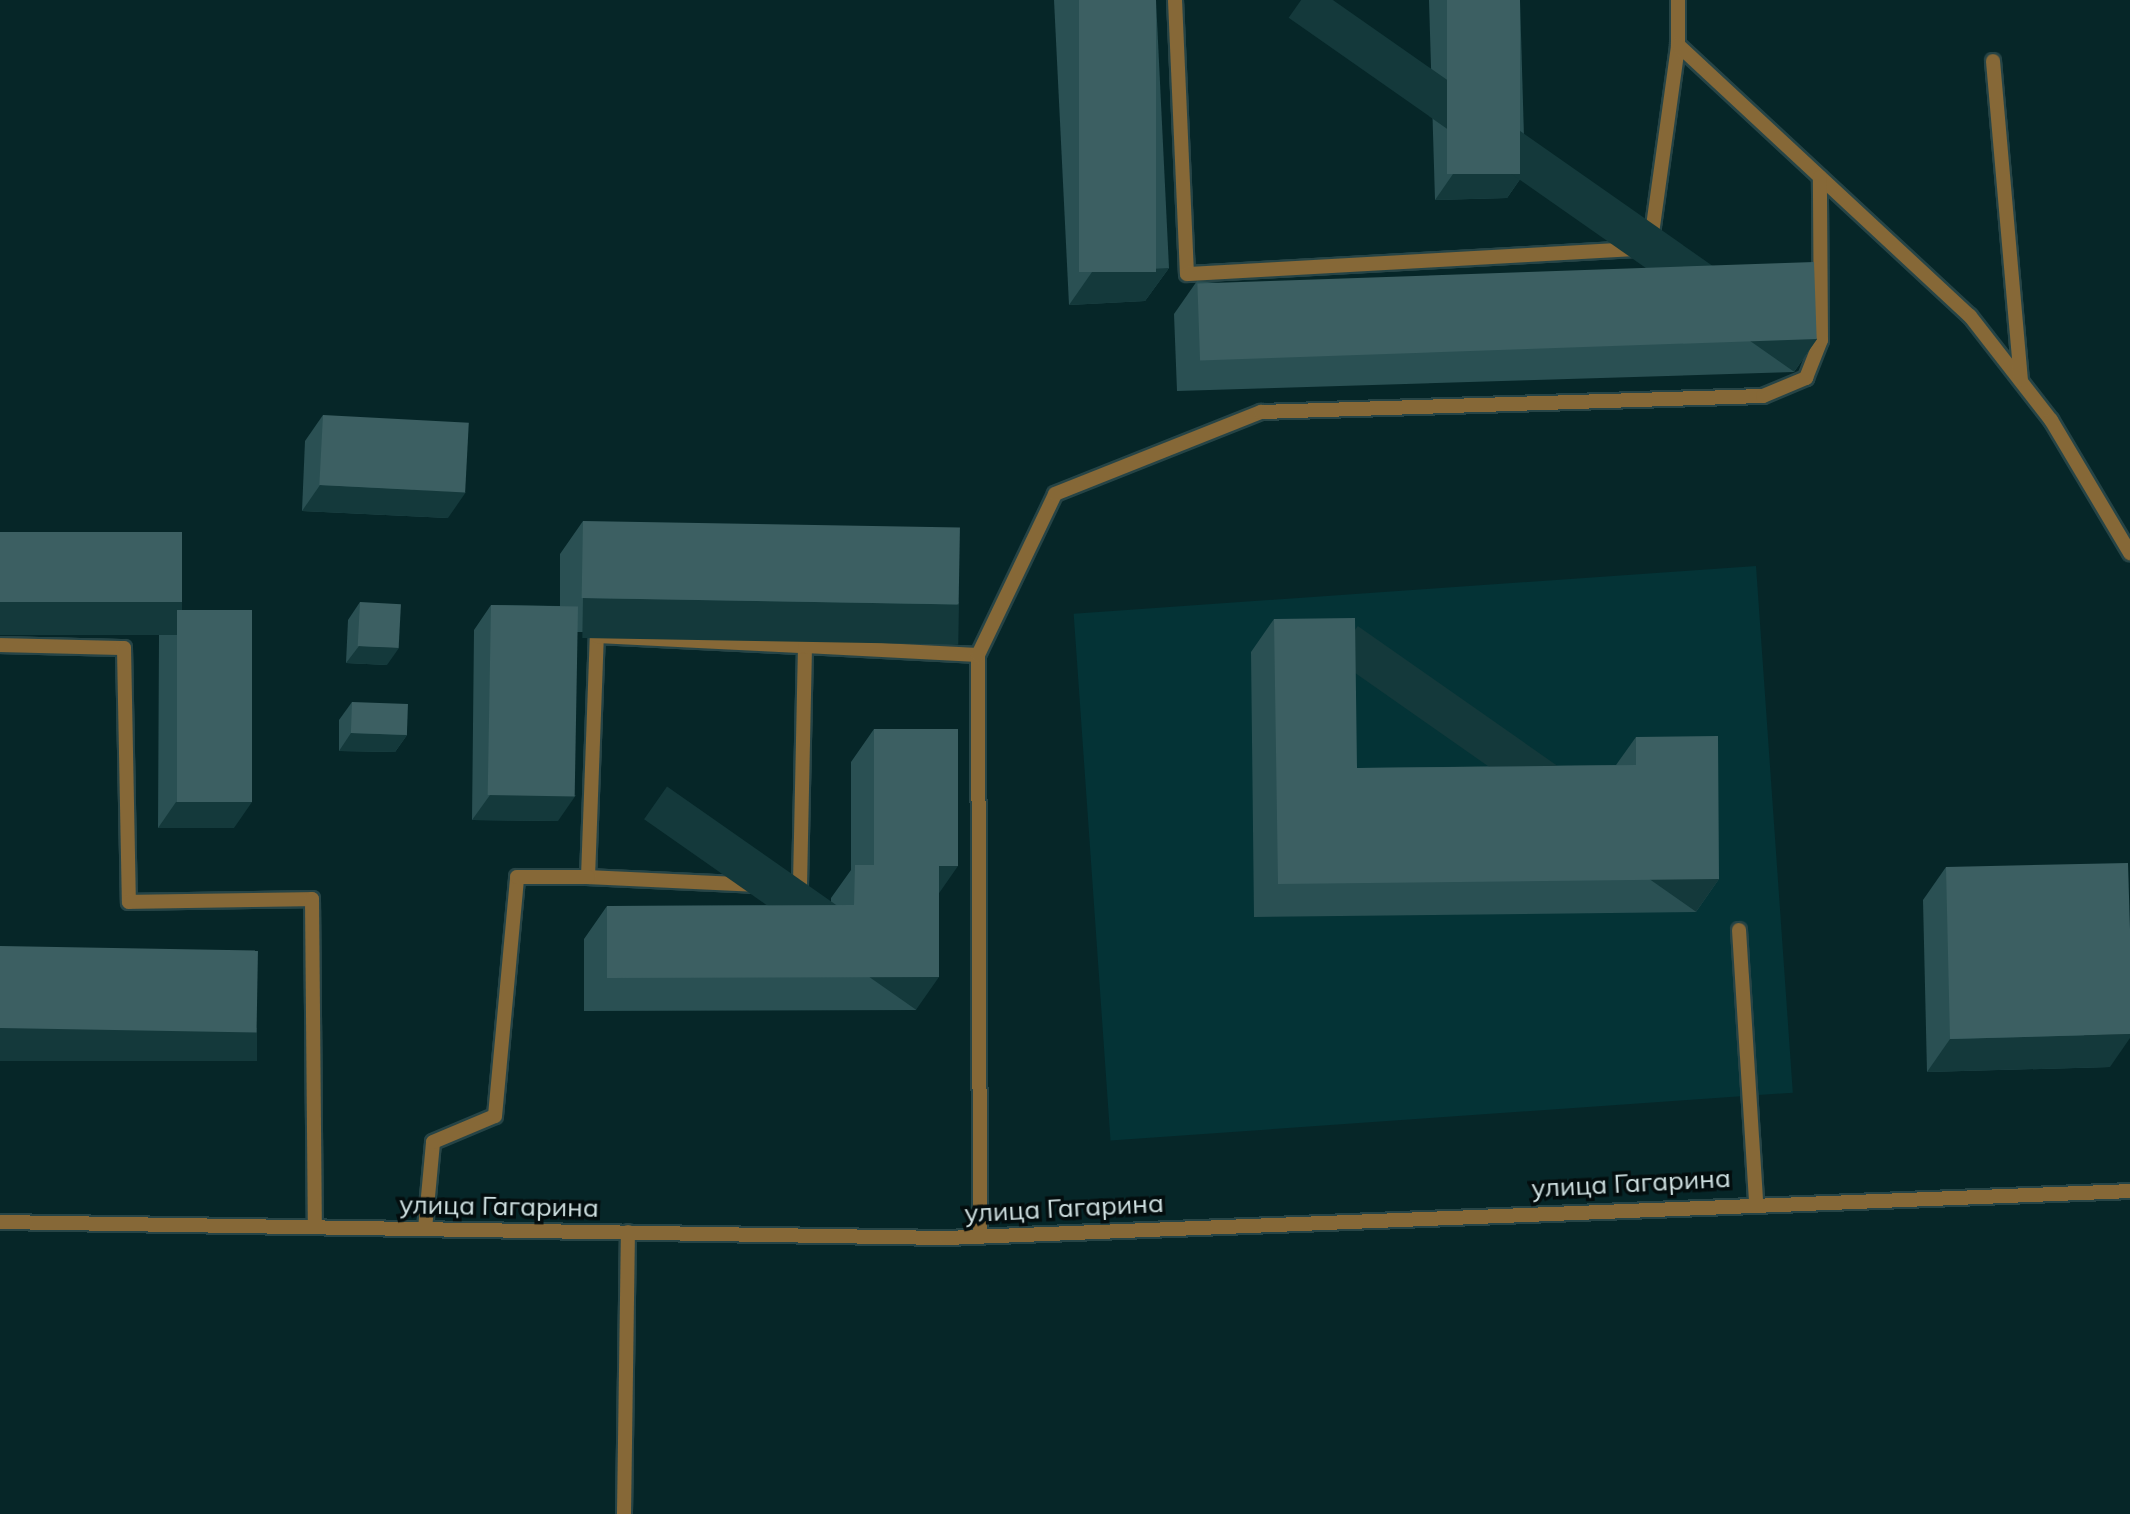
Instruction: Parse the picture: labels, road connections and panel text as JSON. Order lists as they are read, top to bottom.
{
  "streets": {
    "street": ["улица Гагарина"]
  }
}
